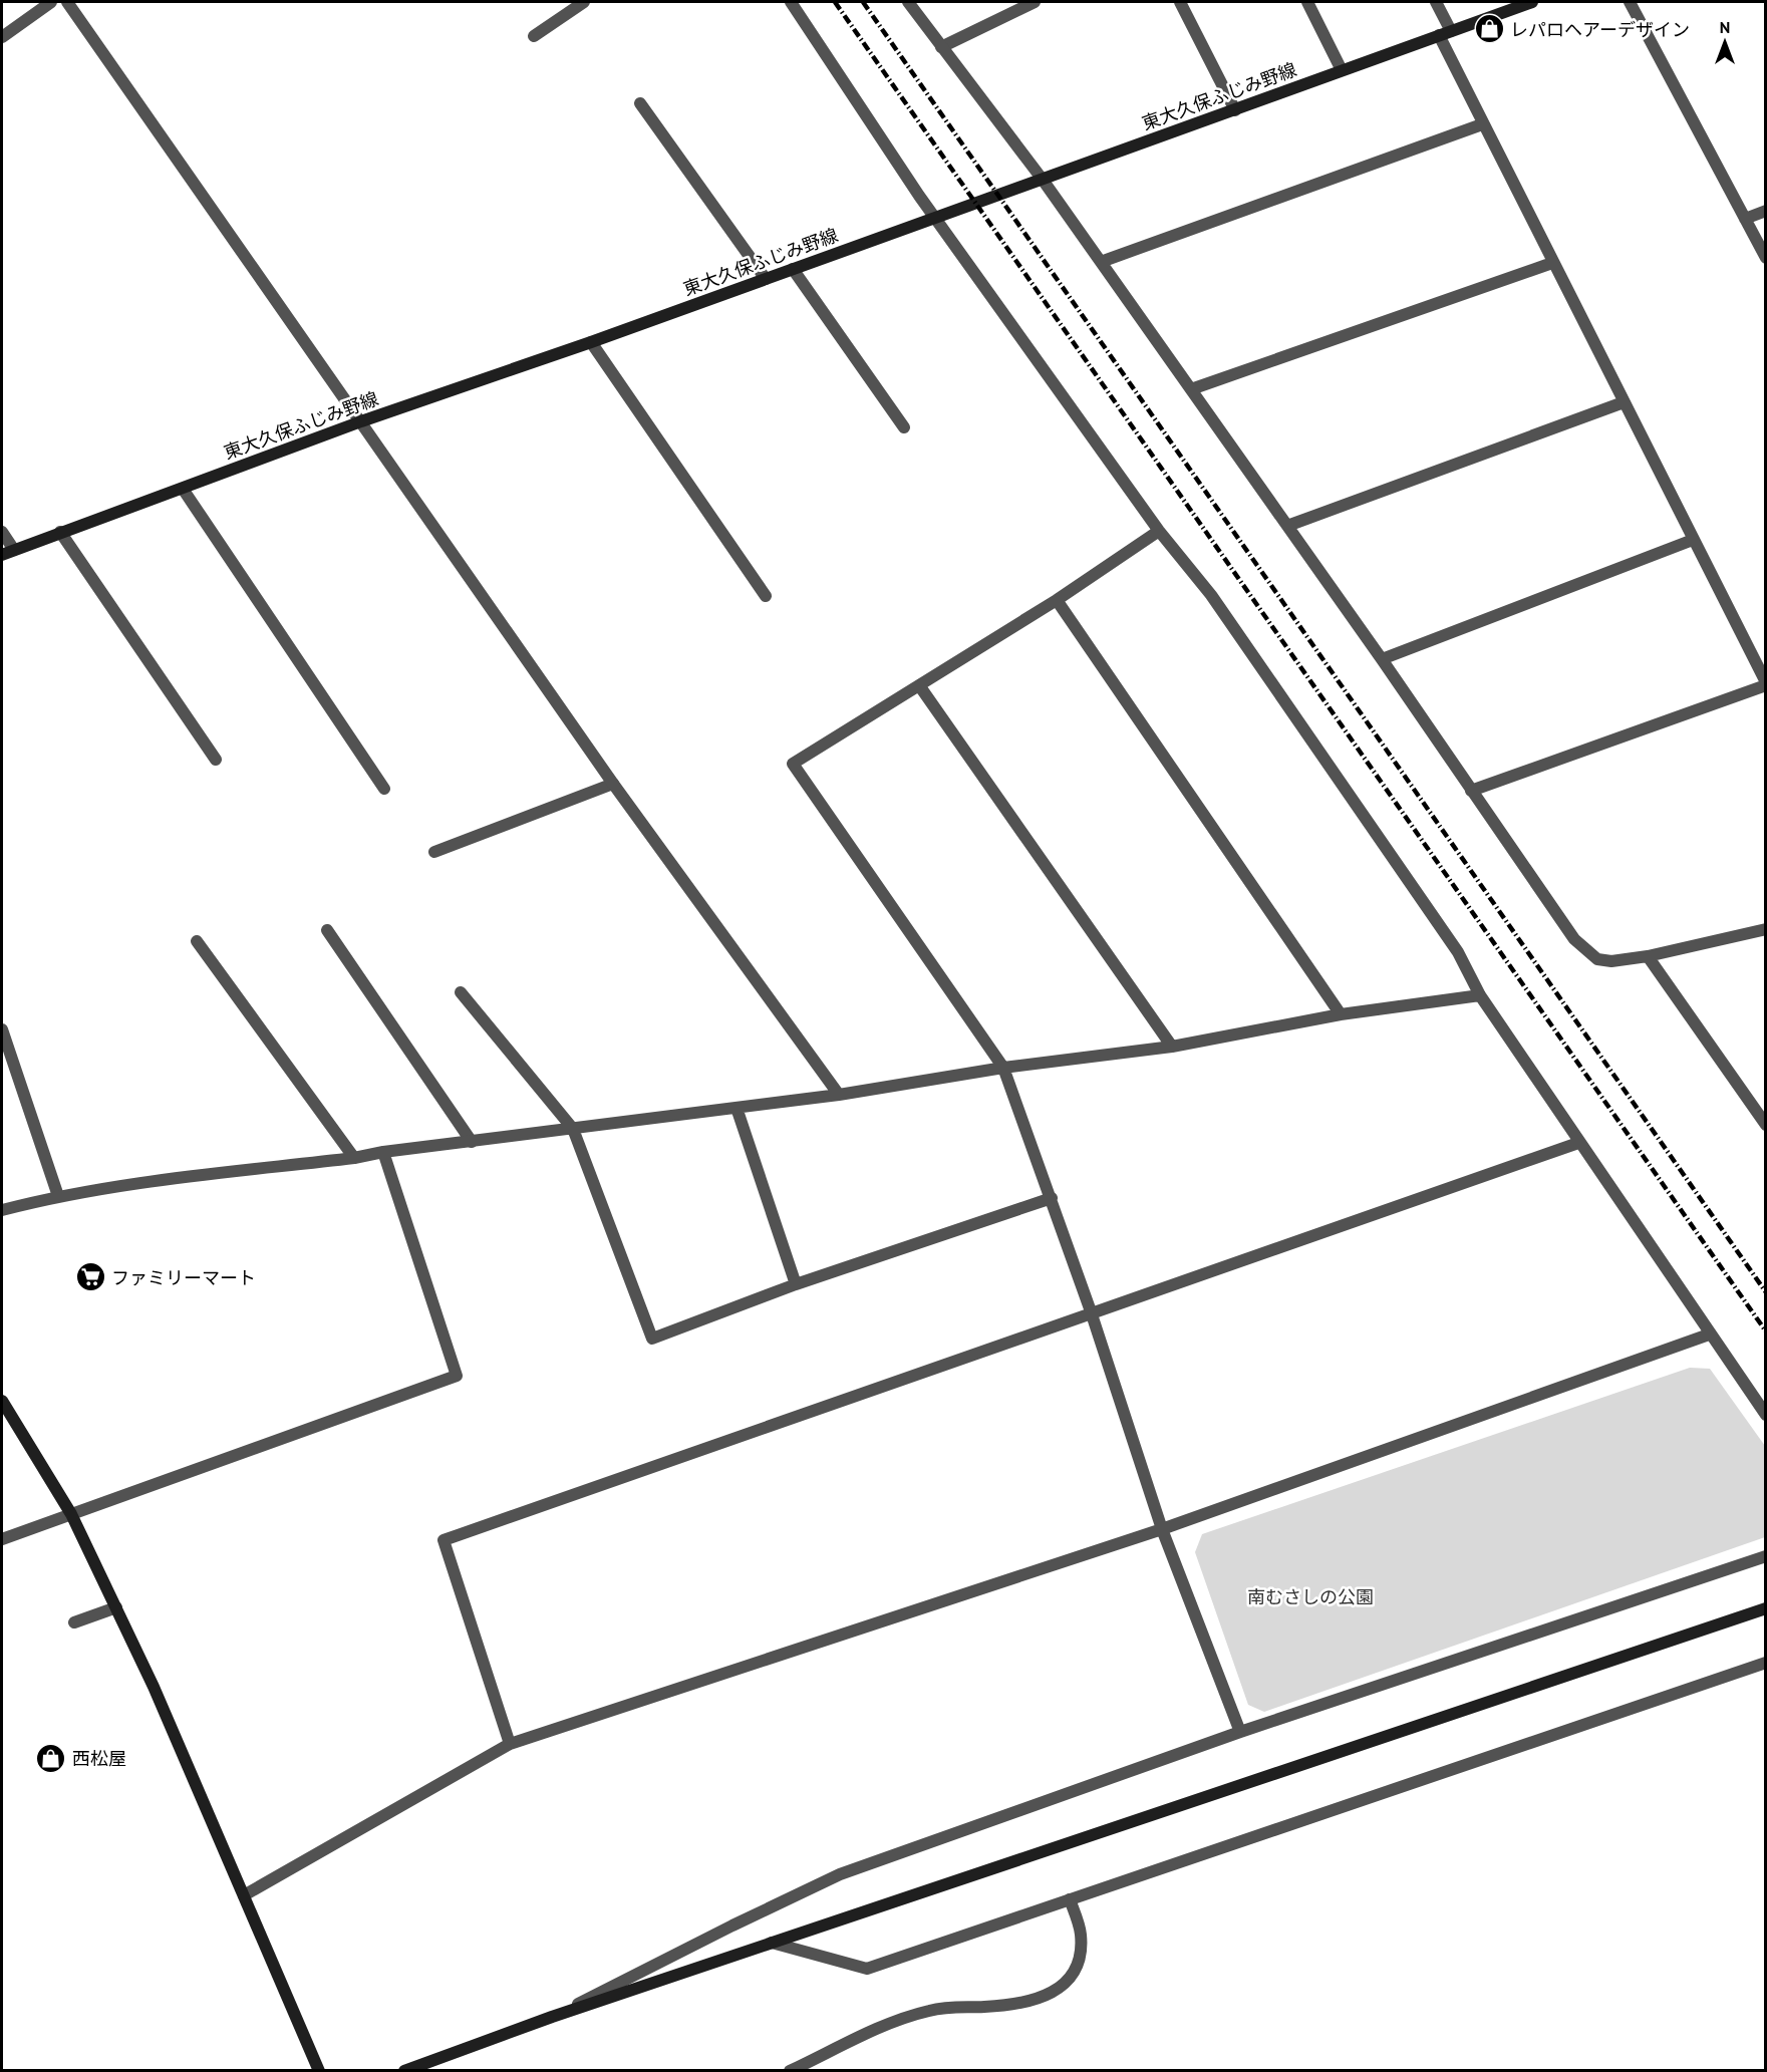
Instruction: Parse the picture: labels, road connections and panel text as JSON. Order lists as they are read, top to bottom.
{
  "streets": {
    "street": ["東大久保ふじみ野線"]
  },
  "parks": ["南むさしの公園"],
  "places": {
    "shop": ["レパロヘアーデザイン", "西松屋"],
    "supermarket": ["ファミリーマート"]
  },
  "north": "top"
}
